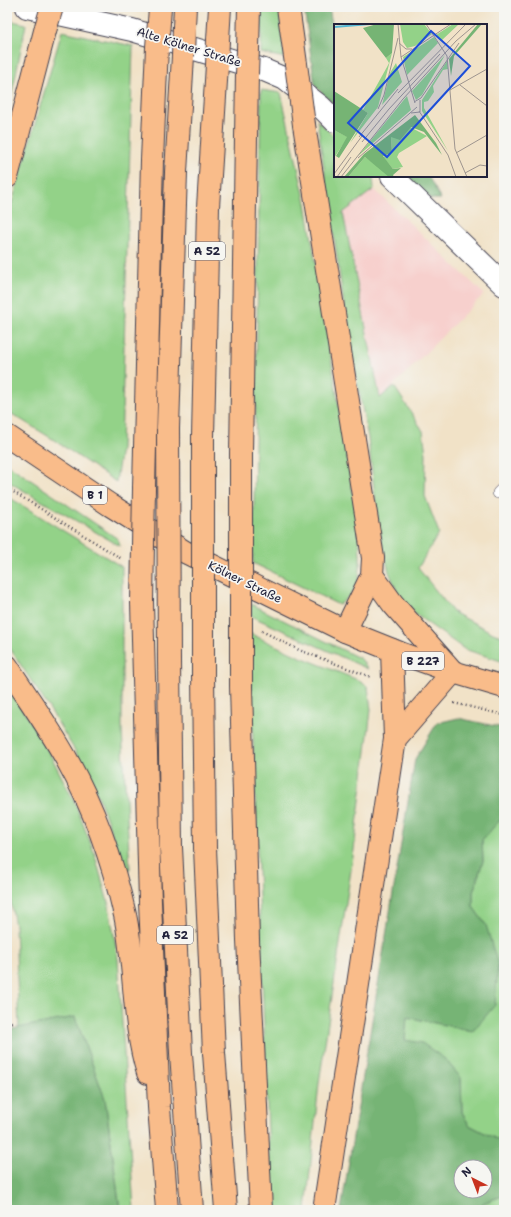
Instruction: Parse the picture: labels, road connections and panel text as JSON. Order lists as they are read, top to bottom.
{
  "streets": {
    "main road": [
      "A 52",
      "B 1",
      "Kölner Straße",
      "B 227"
    ],
    "street": ["Alte Kölner Straße"]
  },
  "north": "top left"
}
